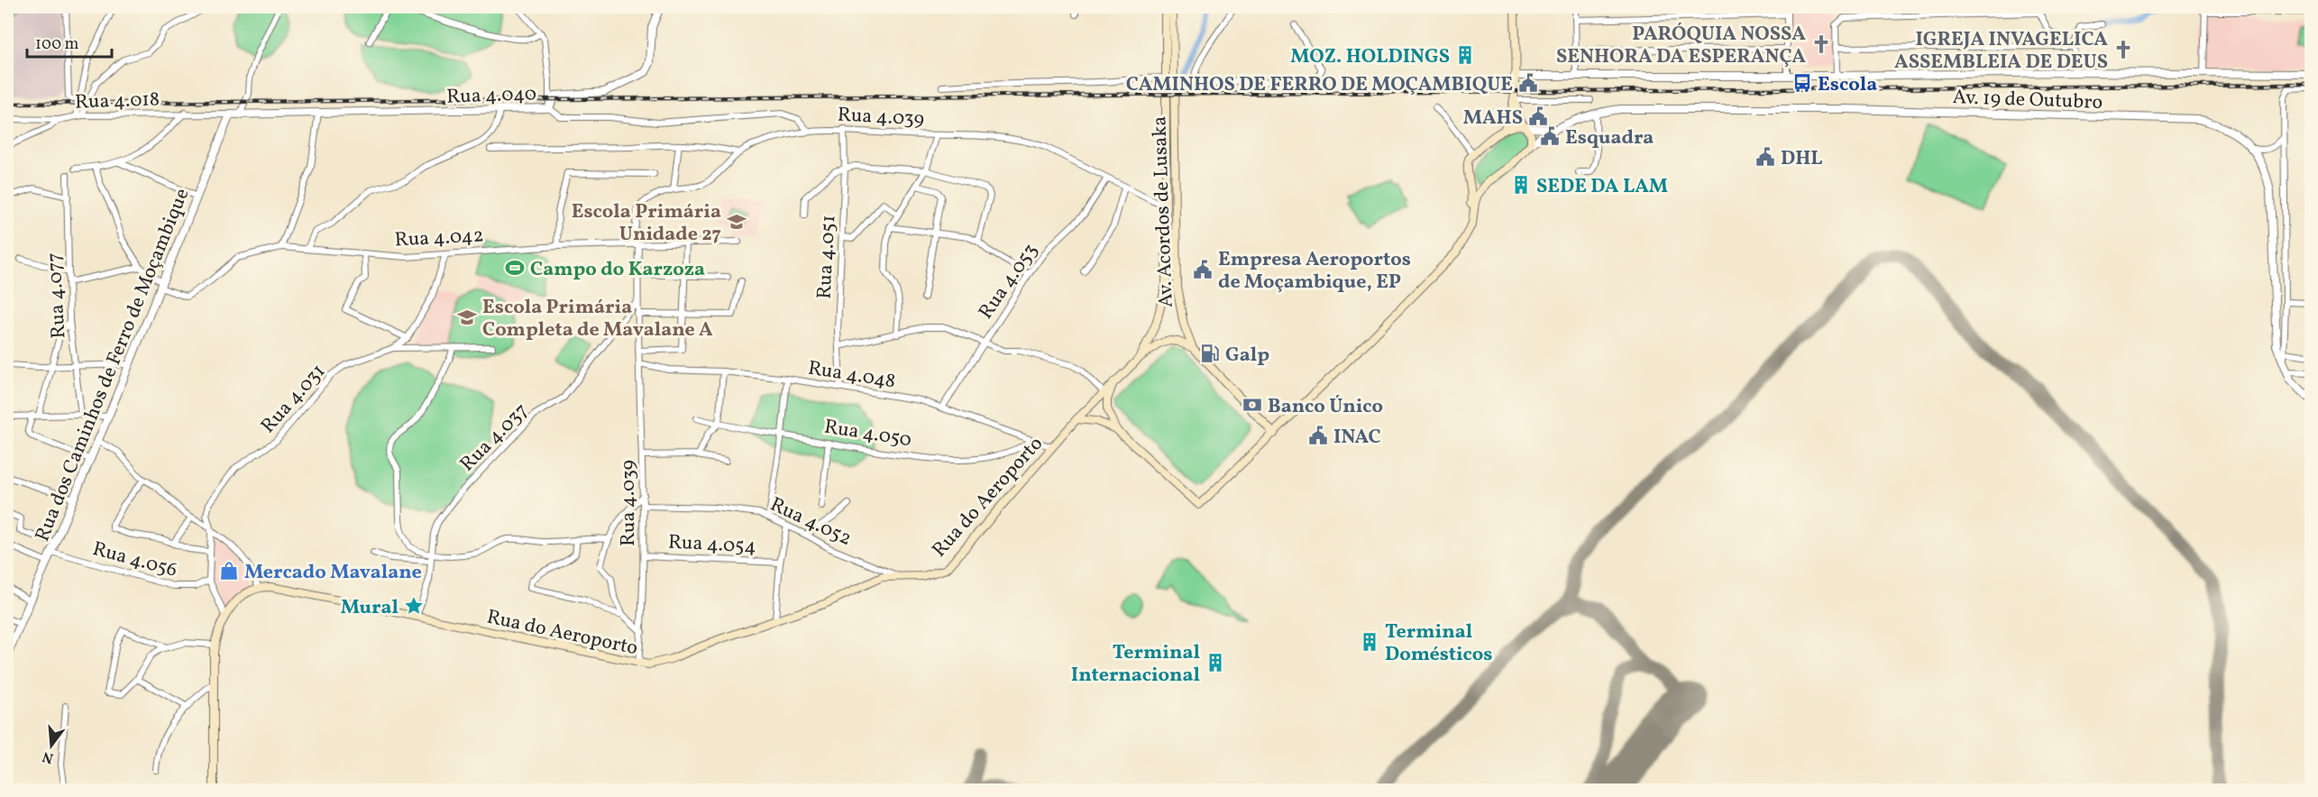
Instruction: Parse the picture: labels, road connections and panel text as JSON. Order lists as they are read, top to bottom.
{
  "streets": {
    "main road": ["Av. Acordos de Lusaka", "Rua do Aeroporto"],
    "street": [
      "Rua 4.040",
      "Av. 19 de Outubro",
      "Rua 4.018",
      "Rua 4.039",
      "Rua 4.042",
      "Rua 4.051",
      "Rua 4.053",
      "Rua 4.077",
      "Rua dos Caminhos de Ferro de Moçambique",
      "Rua 4.048",
      "Rua 4.031",
      "Rua 4.050",
      "Rua 4.037",
      "Rua 4.052",
      "Rua 4.054",
      "Rua 4.056"
    ]
  },
  "crossings": [
    ["Rua 4.040", "Rua 4.018"],
    ["Rua 4.040", "Rua 4.039"],
    ["Rua 4.040", "Rua dos Caminhos de Ferro de Moçambique"],
    ["Rua 4.018", "Rua dos Caminhos de Ferro de Moçambique"],
    ["Rua 4.039", "Av. Acordos de Lusaka"],
    ["Rua 4.039", "Rua 4.042"],
    ["Rua 4.039", "Rua 4.051"],
    ["Rua 4.039", "Rua 4.053"],
    ["Rua 4.039", "Rua 4.048"],
    ["Rua 4.039", "Rua 4.037"],
    ["Rua 4.039", "Rua do Aeroporto"],
    ["Rua 4.039", "Rua 4.052"],
    ["Rua 4.039", "Rua 4.054"],
    ["Av. Acordos de Lusaka", "Rua do Aeroporto"],
    ["Rua 4.042", "Rua dos Caminhos de Ferro de Moçambique"],
    ["Rua 4.042", "Rua 4.031"],
    ["Rua 4.051", "Rua 4.048"],
    ["Rua 4.053", "Rua 4.048"],
    ["Rua dos Caminhos de Ferro de Moçambique", "Rua 4.056"],
    ["Rua 4.048", "Rua 4.050"],
    ["Rua 4.048", "Rua do Aeroporto"],
    ["Rua 4.031", "Rua 4.056"],
    ["Rua 4.037", "Rua do Aeroporto"],
    ["Rua do Aeroporto", "Rua 4.052"]
  ],
  "places": {
    "church": ["PARÓQUIA NOSSA SENHORA DA ESPERANÇA", "IGREJA INVAGELICA ASSEMBLEIA DE DEUS"],
    "building": [
      "MOZ. HOLDINGS",
      "SEDE DA LAM",
      "Terminal Domésticos",
      "Terminal Internacional"
    ],
    "public building": [
      "CAMINHOS DE FERRO DE MOÇAMBIQUE",
      "MAHS",
      "Esquadra",
      "DHL",
      "Empresa Aeroportos de Moçambique, EP",
      "INAC"
    ],
    "bus stop": ["Escola"],
    "school or university": ["Escola Primária Unidade 27", "Escola Primária Completa de Mavalane A"],
    "sports": ["Campo do Karzoza"],
    "fuel station": ["Galp"],
    "bank": ["Banco Único"],
    "shop": ["Mercado Mavalane"],
    "place": ["Mural"]
  },
  "scale_bar": "100 m",
  "north": "bottom"
}
